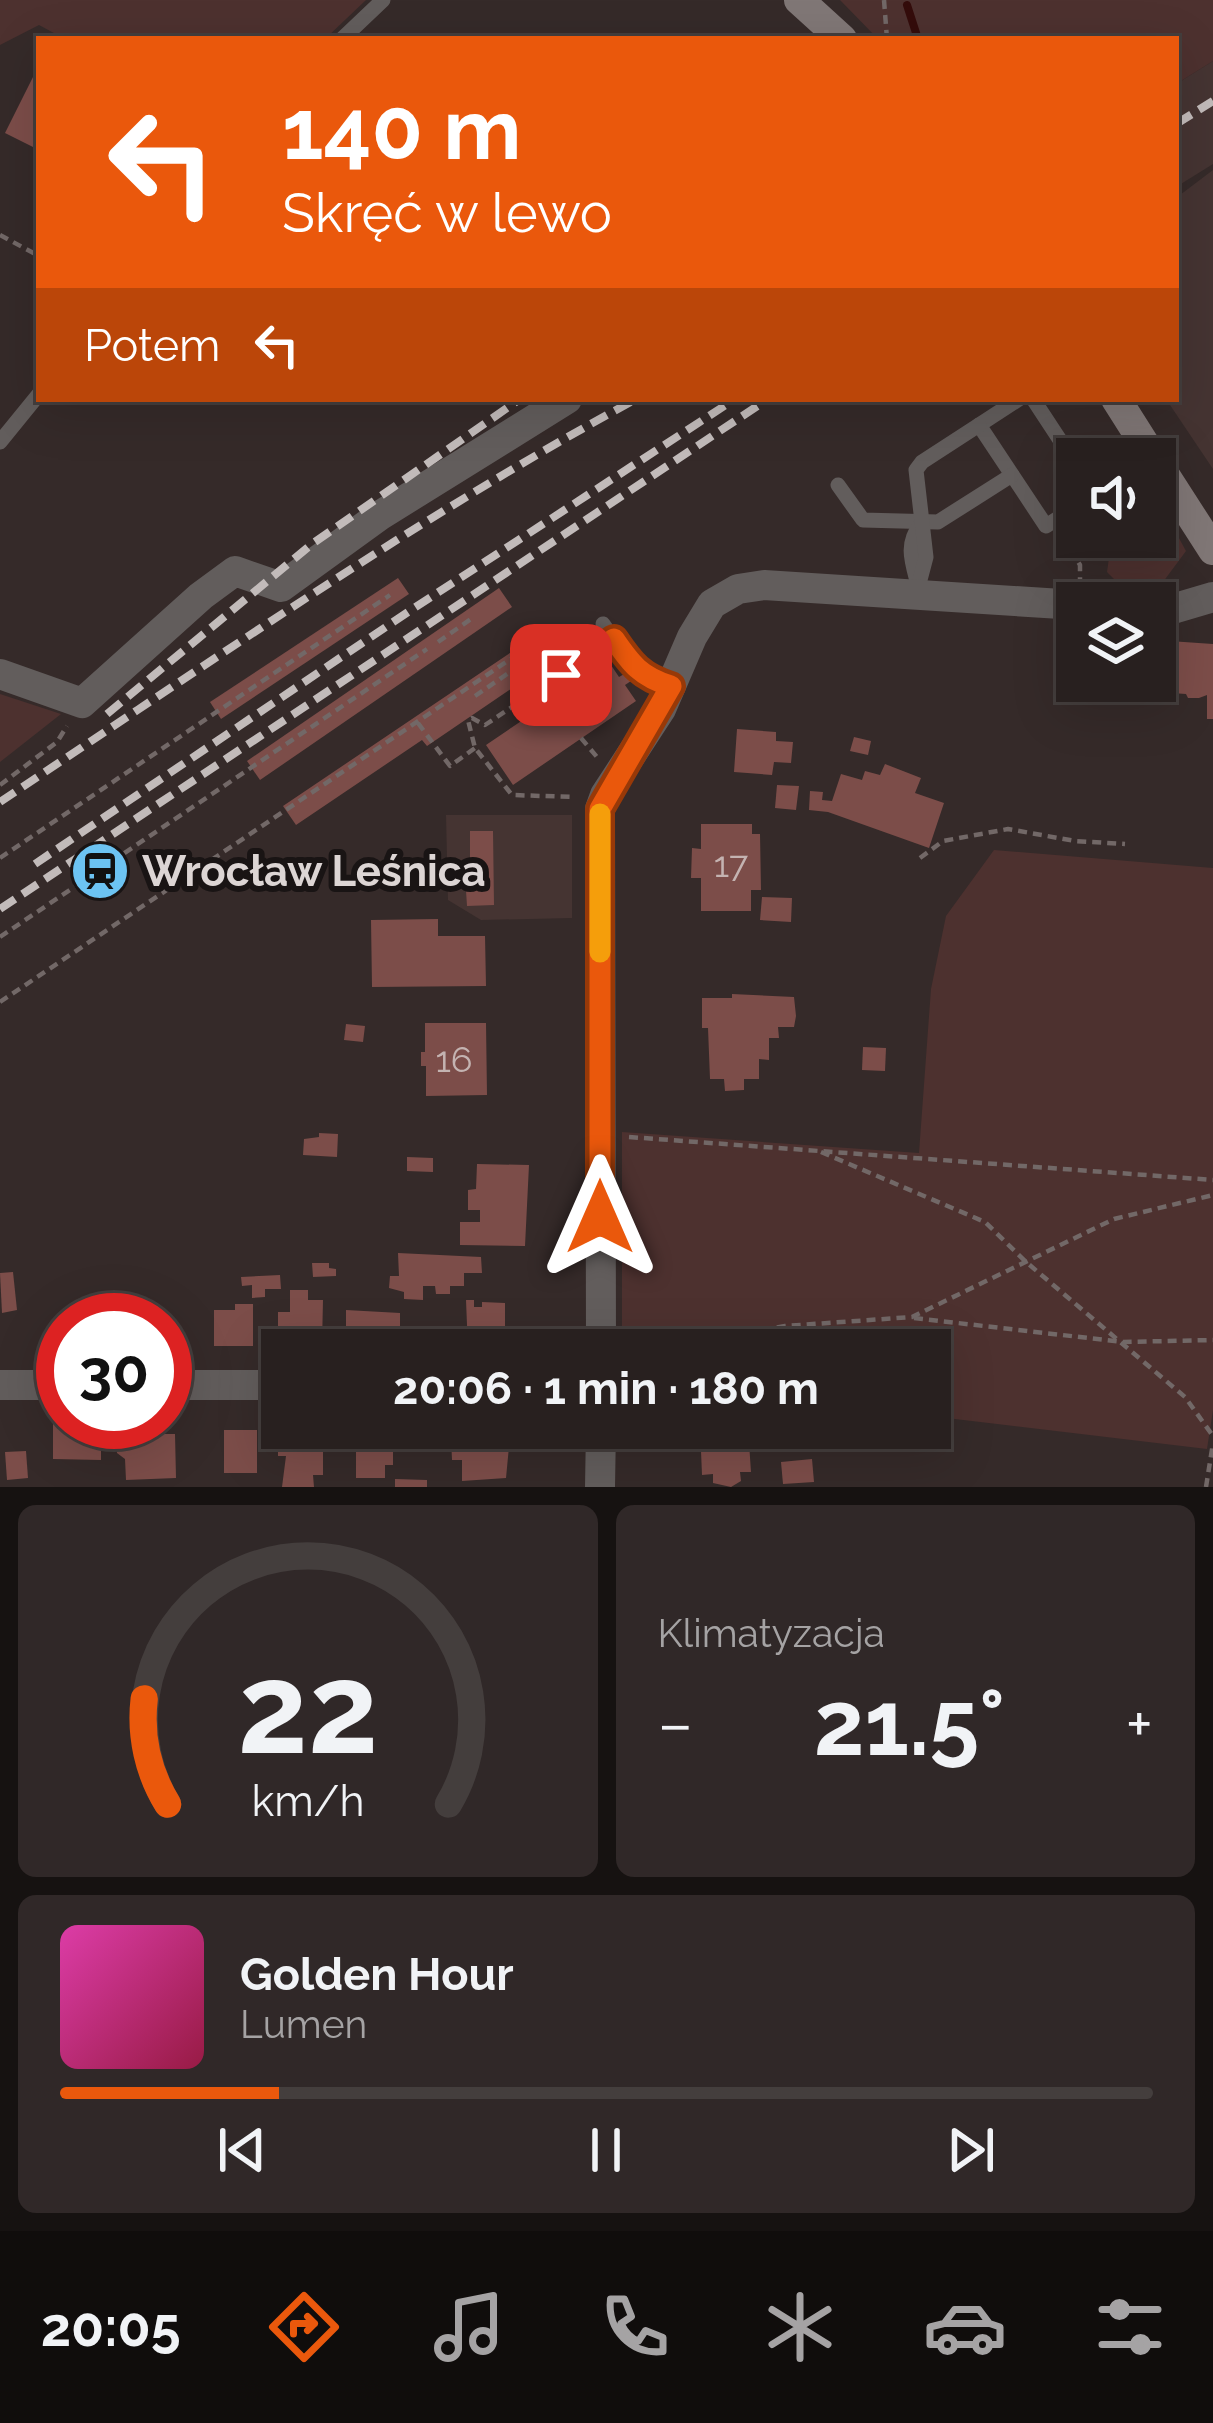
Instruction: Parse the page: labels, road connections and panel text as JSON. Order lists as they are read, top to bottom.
{
  "places": {
    "station": ["Wrocław Leśnica"]
  },
  "house_numbers": ["17", "16"],
  "page": {
    "turn": ["140 m", "Skręć w lewo"],
    "then": "Potem",
    "limit": "30",
    "trip": "20:06 · 1 min · 180 m",
    "tile": "Klimatyzacja",
    "heat": ["−", "21.5°", "+"],
    "song": ["Golden Hour", "Lumen"],
    "tabs": "20:05",
    "gauge": ["22", "km/h"]
  }
}
